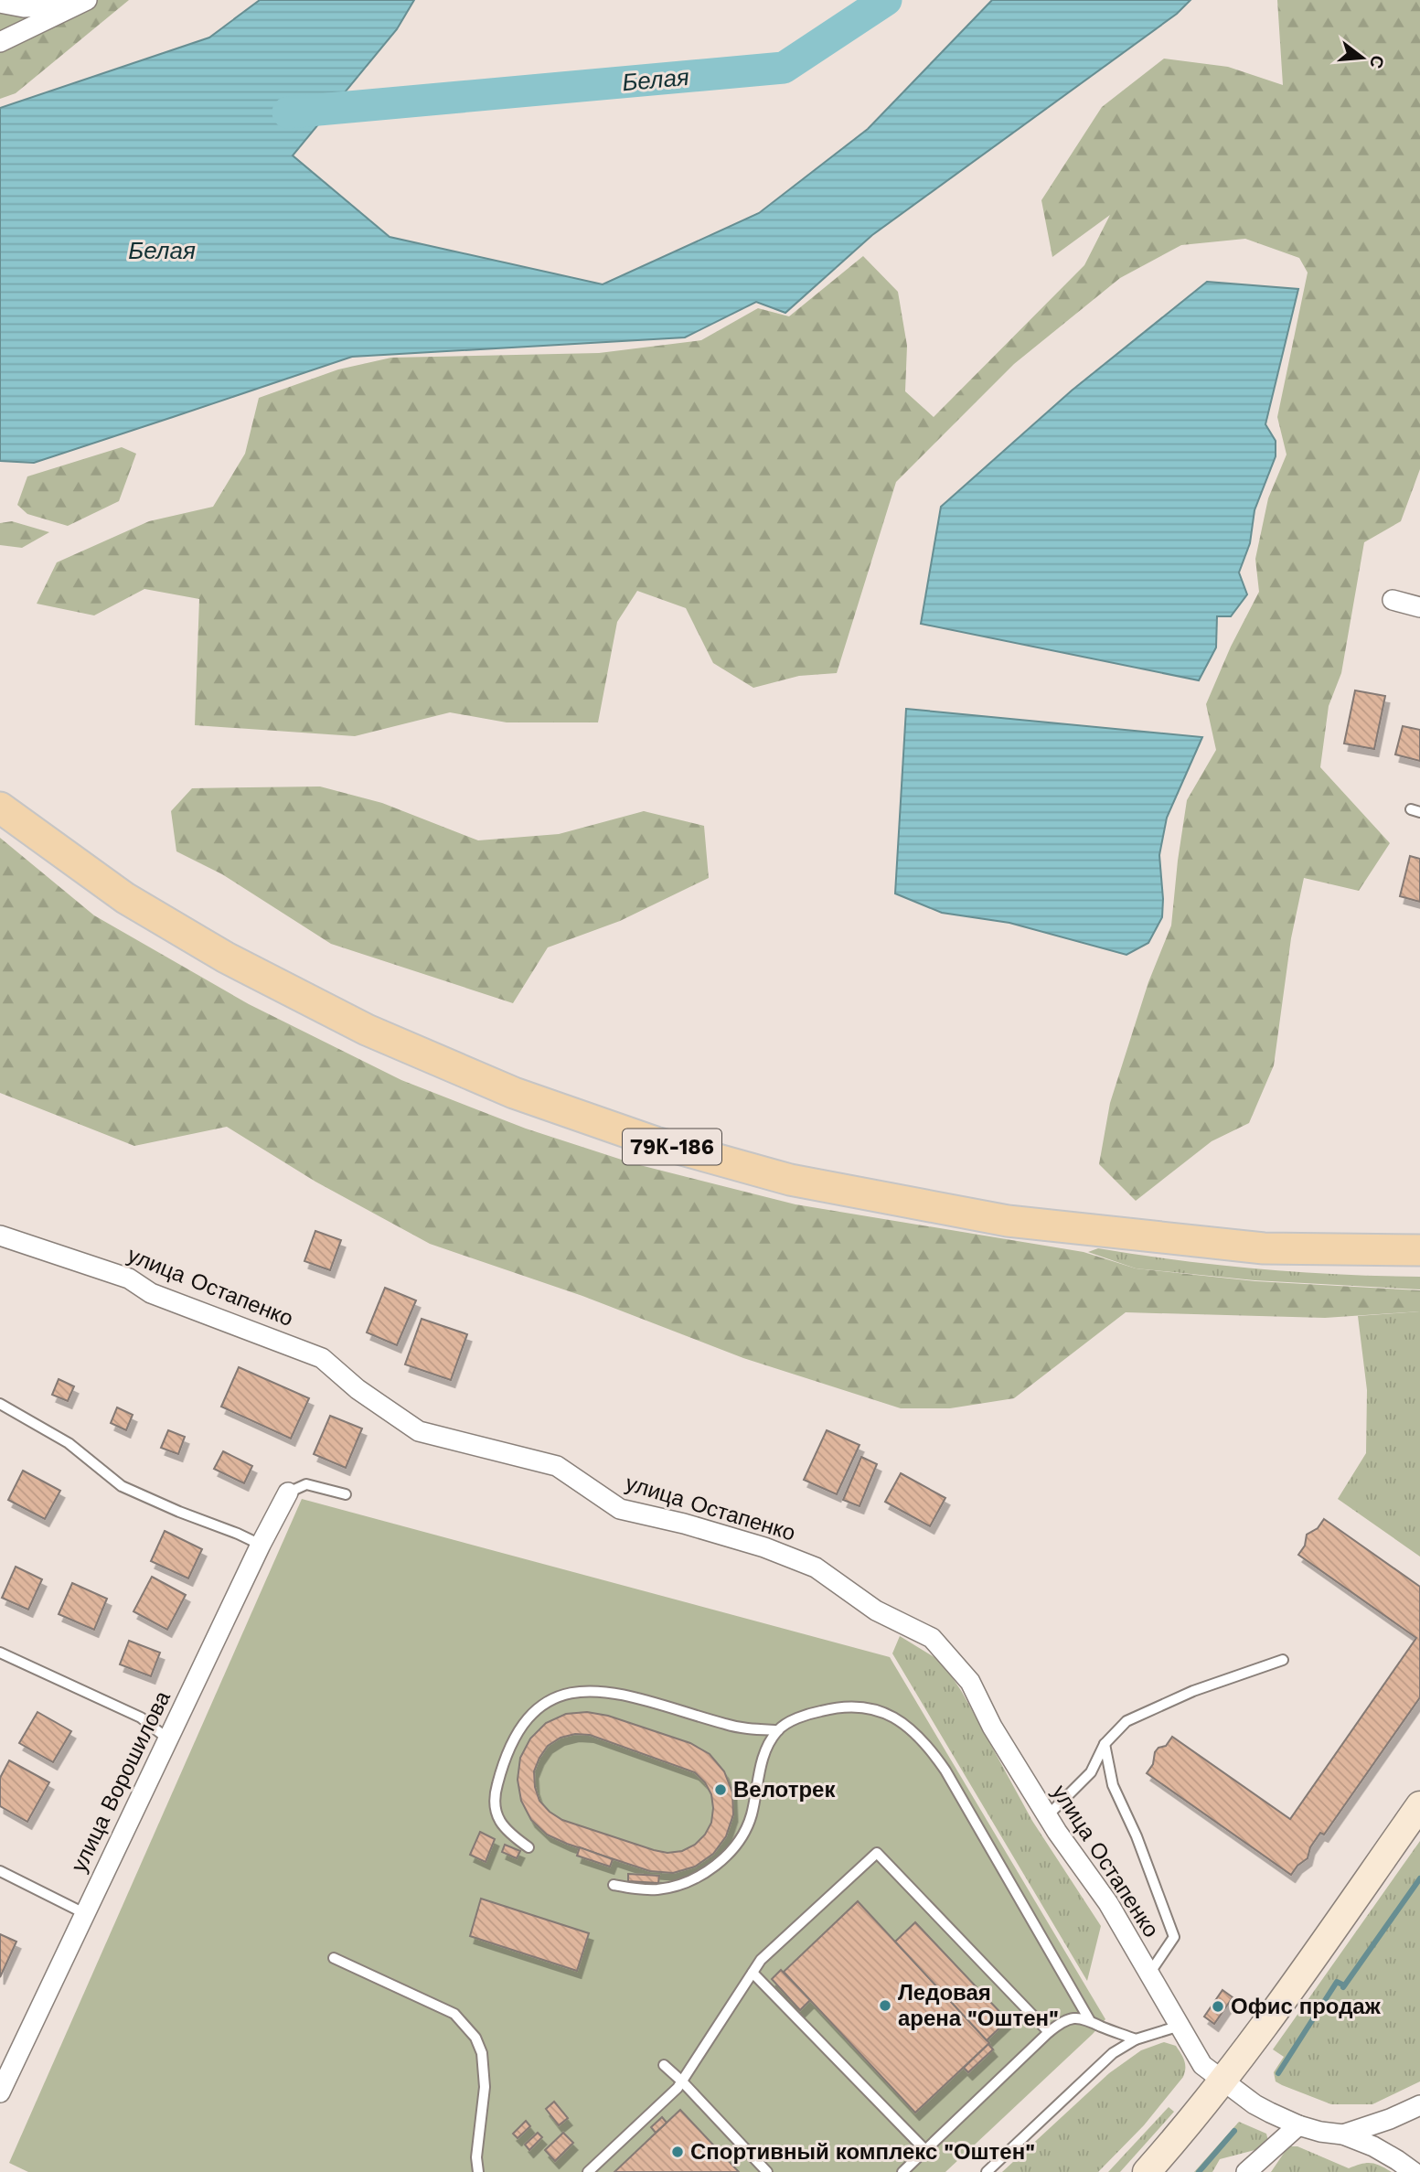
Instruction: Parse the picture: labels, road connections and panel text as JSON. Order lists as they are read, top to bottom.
{
  "streets": {
    "main road": ["79К-186"],
    "street": ["улица Остапенко", "улица Ворошилова"]
  },
  "water": ["Белая"],
  "places": [
    "Велотрек",
    "Ледовая арена \"Оштен\"",
    "Офис продаж",
    "Спортивный комплекс \"Оштен\""
  ],
  "north": "right"
}
